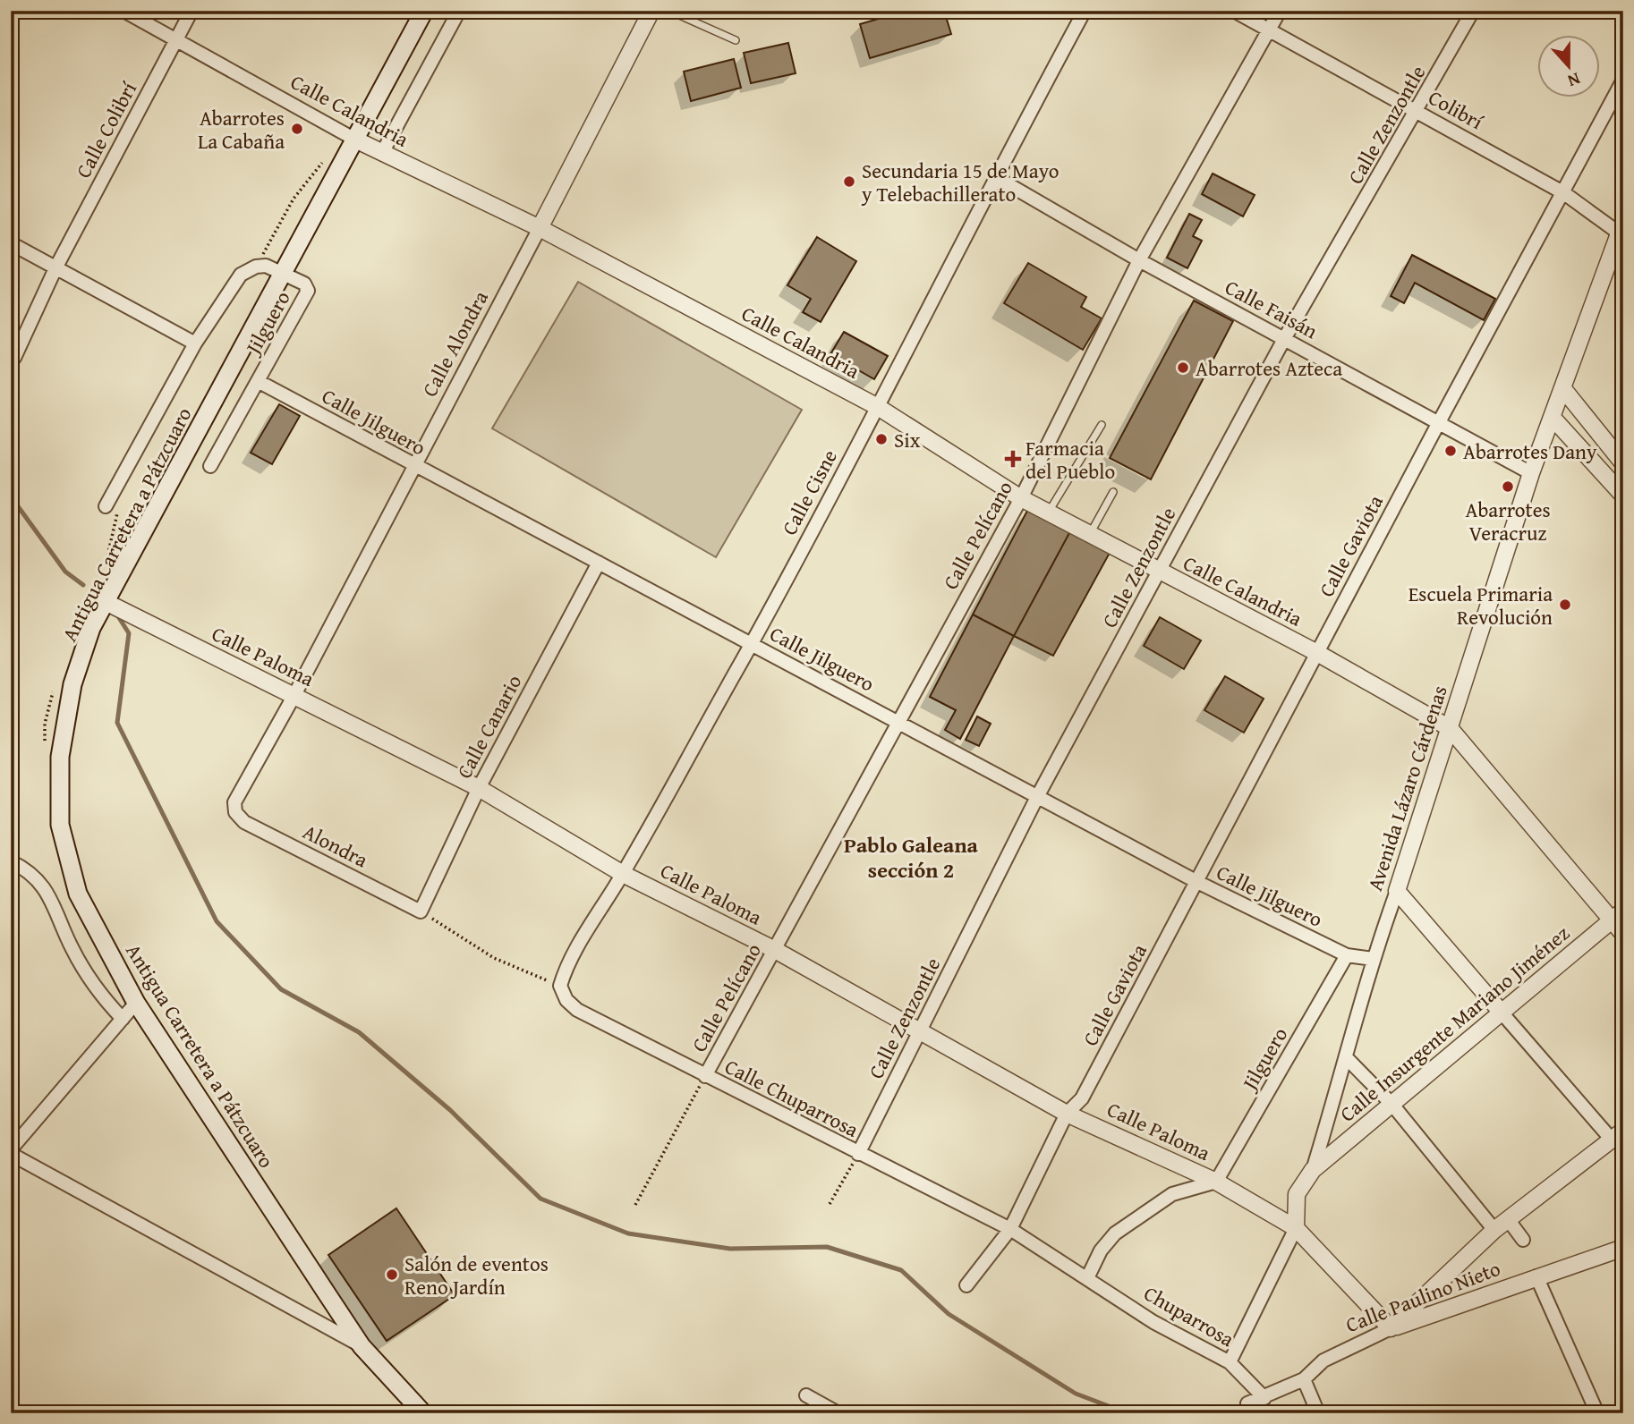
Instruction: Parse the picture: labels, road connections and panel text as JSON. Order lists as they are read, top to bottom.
{
  "streets": {
    "main road": ["Antigua Carretera a Pátzcuaro"],
    "street": [
      "Colibrí",
      "Calle Calandria",
      "Calle Zenzontle",
      "Calle Colibrí",
      "Calle Faisán",
      "Jilguero",
      "Calle Alondra",
      "Calle Jilguero",
      "Calle Cisne",
      "Calle Pelícano",
      "Calle Gaviota",
      "Calle Paloma",
      "Calle Canario",
      "Avenida Lázaro Cárdenas",
      "Alondra",
      "Calle Insurgente Mariano Jiménez",
      "Calle Chuparrosa",
      "Calle Paulino Nieto",
      "Chuparrosa"
    ]
  },
  "crossings": [
    ["Colibrí", "Calle Zenzontle"],
    ["Colibrí", "Calle Pelícano"],
    ["Colibrí", "Calle Gaviota"],
    ["Colibrí", "Avenida Lázaro Cárdenas"],
    ["Calle Calandria", "Calle Zenzontle"],
    ["Calle Calandria", "Calle Colibrí"],
    ["Calle Calandria", "Calle Alondra"],
    ["Calle Calandria", "Calle Cisne"],
    ["Calle Calandria", "Antigua Carretera a Pátzcuaro"],
    ["Calle Calandria", "Calle Pelícano"],
    ["Calle Calandria", "Calle Gaviota"],
    ["Calle Calandria", "Avenida Lázaro Cárdenas"],
    ["Calle Zenzontle", "Calle Faisán"],
    ["Calle Zenzontle", "Calle Jilguero"],
    ["Calle Zenzontle", "Calle Paloma"],
    ["Calle Zenzontle", "Calle Chuparrosa"],
    ["Calle Faisán", "Calle Cisne"],
    ["Calle Faisán", "Calle Pelícano"],
    ["Calle Faisán", "Calle Gaviota"],
    ["Calle Faisán", "Avenida Lázaro Cárdenas"],
    ["Jilguero", "Calle Jilguero"],
    ["Jilguero", "Antigua Carretera a Pátzcuaro"],
    ["Jilguero", "Calle Paloma"],
    ["Calle Alondra", "Calle Jilguero"],
    ["Calle Alondra", "Calle Paloma"],
    ["Calle Alondra", "Alondra"],
    ["Calle Jilguero", "Calle Cisne"],
    ["Calle Jilguero", "Calle Pelícano"],
    ["Calle Jilguero", "Calle Gaviota"],
    ["Calle Jilguero", "Calle Canario"],
    ["Calle Jilguero", "Avenida Lázaro Cárdenas"],
    ["Calle Cisne", "Calle Paloma"],
    ["Calle Cisne", "Calle Chuparrosa"],
    ["Antigua Carretera a Pátzcuaro", "Calle Paloma"],
    ["Calle Pelícano", "Calle Paloma"],
    ["Calle Pelícano", "Calle Chuparrosa"],
    ["Calle Gaviota", "Calle Paloma"],
    ["Calle Gaviota", "Calle Chuparrosa"],
    ["Calle Paloma", "Calle Canario"],
    ["Calle Paloma", "Avenida Lázaro Cárdenas"],
    ["Calle Paloma", "Calle Paulino Nieto"],
    ["Calle Canario", "Alondra"],
    ["Avenida Lázaro Cárdenas", "Calle Insurgente Mariano Jiménez"],
    ["Avenida Lázaro Cárdenas", "Chuparrosa"],
    ["Calle Chuparrosa", "Chuparrosa"],
    ["Calle Paulino Nieto", "Chuparrosa"]
  ],
  "districts": ["Pablo Galeana sección 2"],
  "places": {
    "other": [
      "Abarrotes La Cabaña",
      "Secundaria 15 de Mayo y Telebachillerato",
      "Abarrotes Azteca",
      "Six",
      "Abarrotes Dany",
      "Abarrotes Veracruz",
      "Escuela Primaria Revolución",
      "Salón de eventos Reno Jardín"
    ],
    "health": ["Farmacia del Pueblo"]
  },
  "north": "bottom"
}
